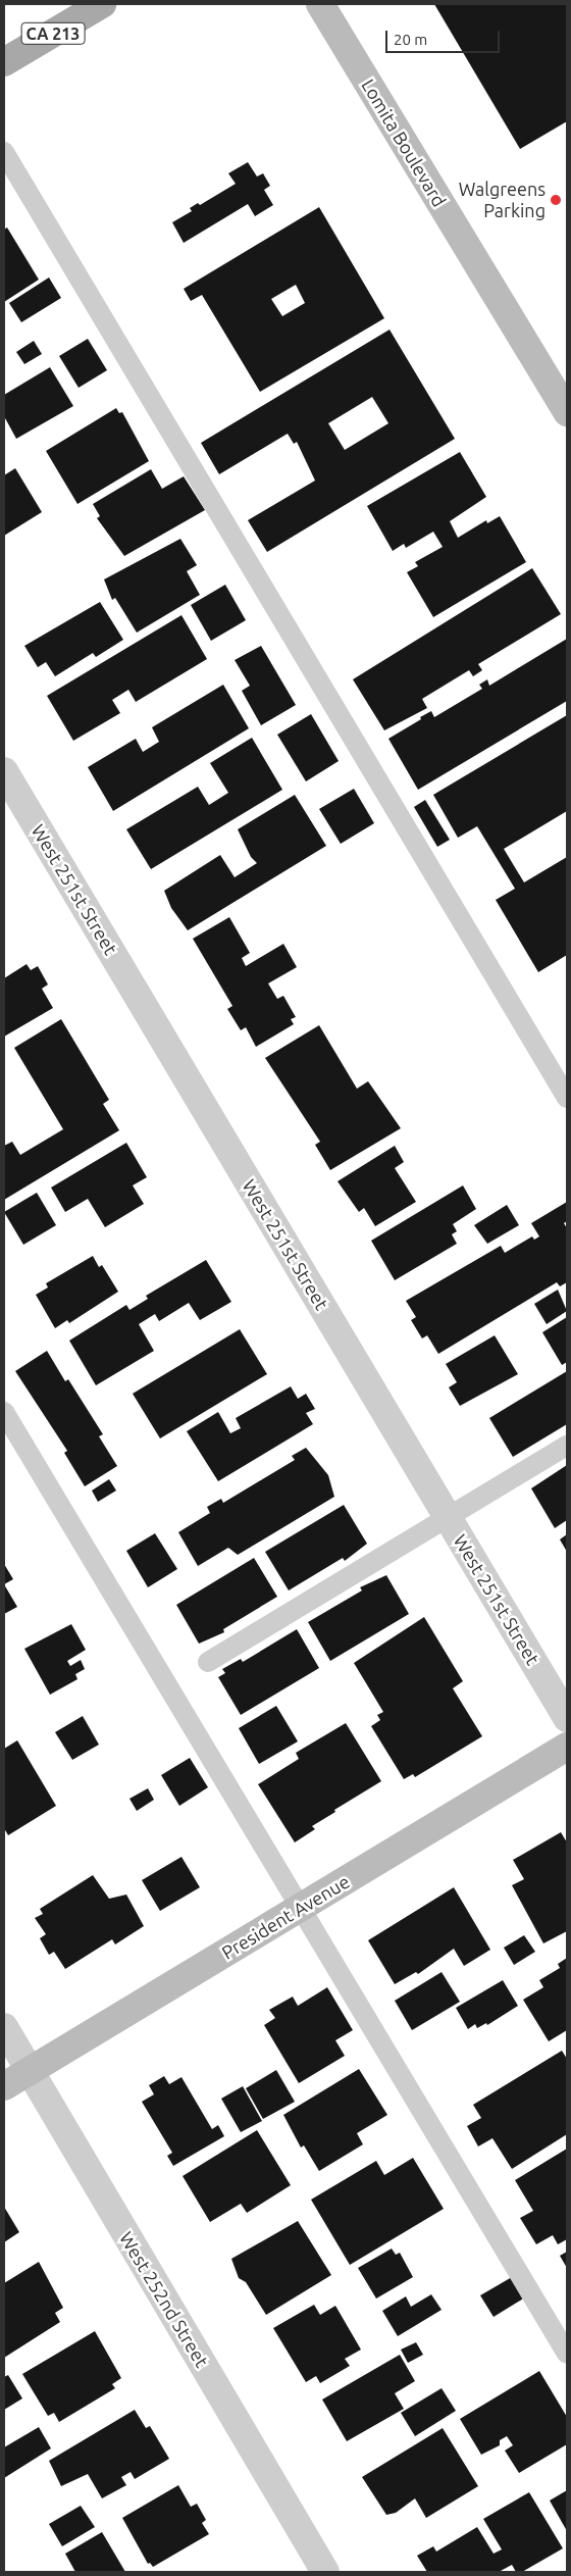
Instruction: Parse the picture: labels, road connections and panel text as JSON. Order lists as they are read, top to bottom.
{
  "streets": {
    "main road": ["CA 213"],
    "street": [
      "Lomita Boulevard",
      "West 251st Street",
      "President Avenue",
      "West 252nd Street"
    ]
  },
  "crossings": [
    ["President Avenue", "West 252nd Street"]
  ],
  "places": ["Walgreens Parking"],
  "scale_bar": "20 m"
}
